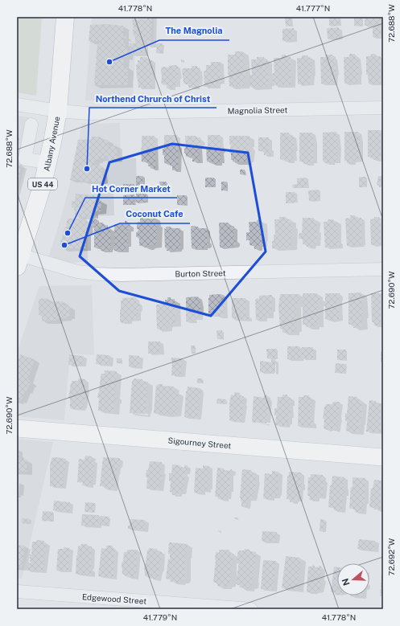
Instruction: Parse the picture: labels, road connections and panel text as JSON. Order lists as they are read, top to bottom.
{
  "streets": {
    "highway": ["Albany Avenue", "US 44"],
    "main road": ["Sigourney Street"],
    "street": ["Magnolia Street", "Burton Street", "Edgewood Street"]
  },
  "crossings": [
    ["Magnolia Street", "Albany Avenue"],
    ["Albany Avenue", "Burton Street"]
  ],
  "places": [
    "The Magnolia",
    "Northend Chrurch of Christ",
    "Hot Corner Market",
    "Coconut Cafe"
  ],
  "north": "left",
  "coordinates": [
    "41.778°N",
    "41.777°N",
    "72.688°W",
    "72.690°W",
    "72.692°W",
    "41.779°N"
  ]
}
